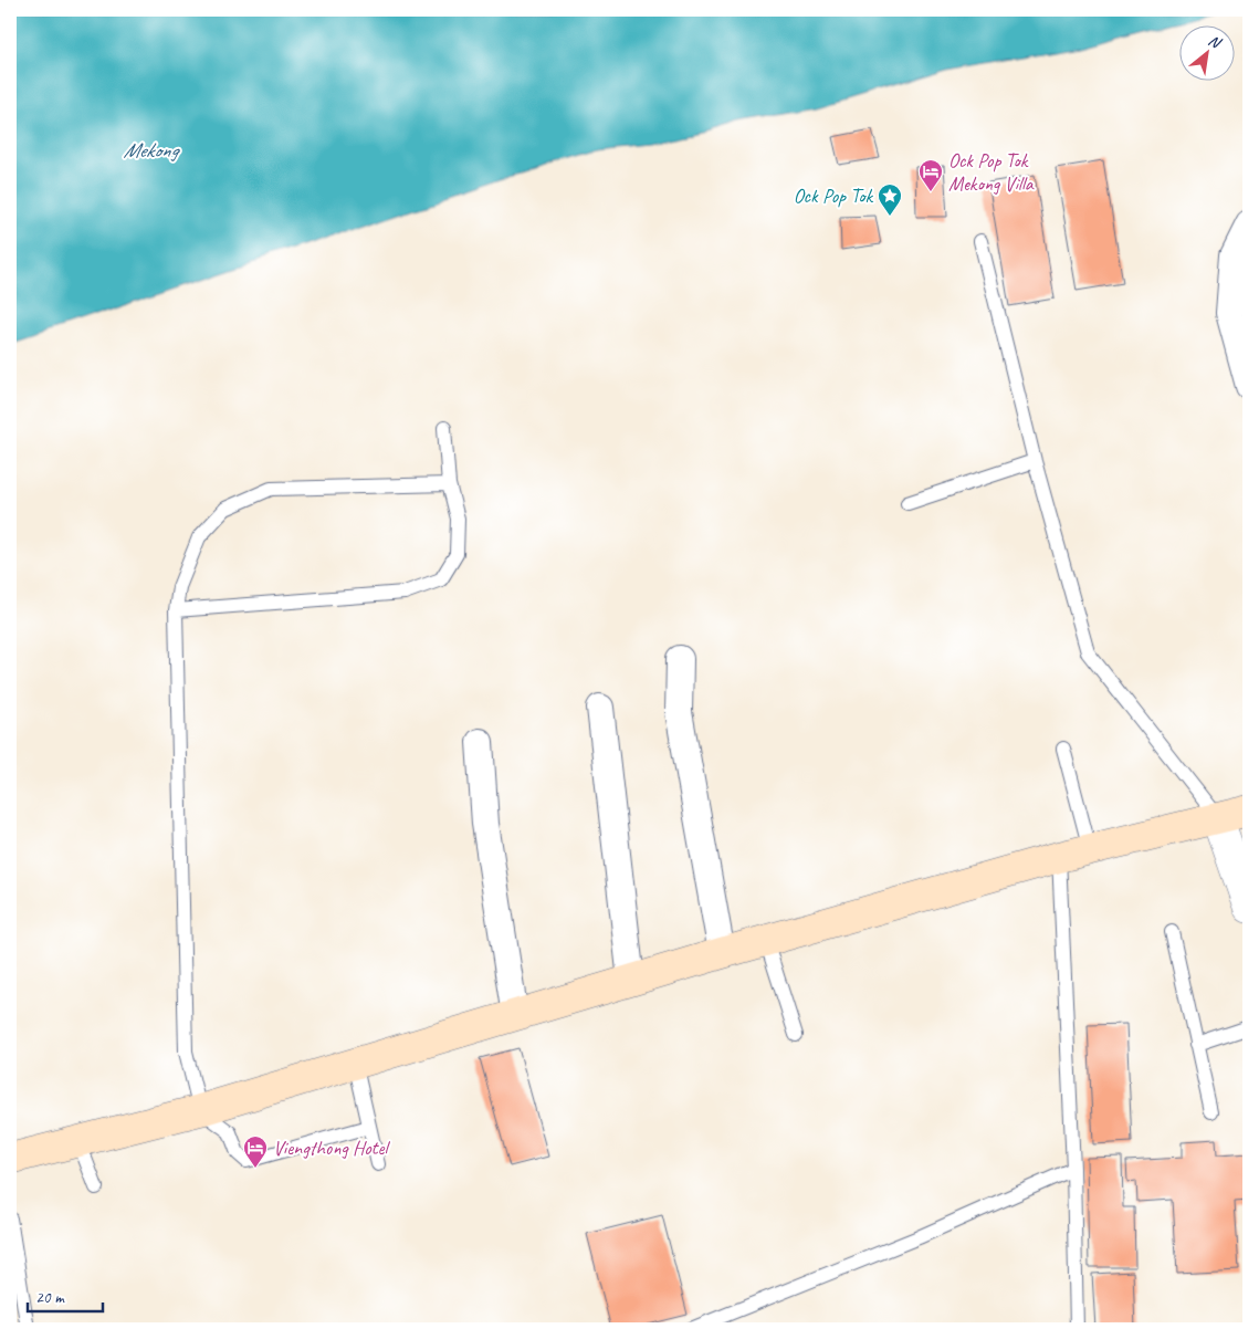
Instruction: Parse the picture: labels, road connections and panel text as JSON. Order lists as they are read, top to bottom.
{
  "water": ["Mekong"],
  "places": {
    "hotel": ["Ock Pop Tok Mekong Villa", "Viengthong Hotel"],
    "place": ["Ock Pop Tok"]
  },
  "scale_bar": "20 m",
  "north": "top right"
}
